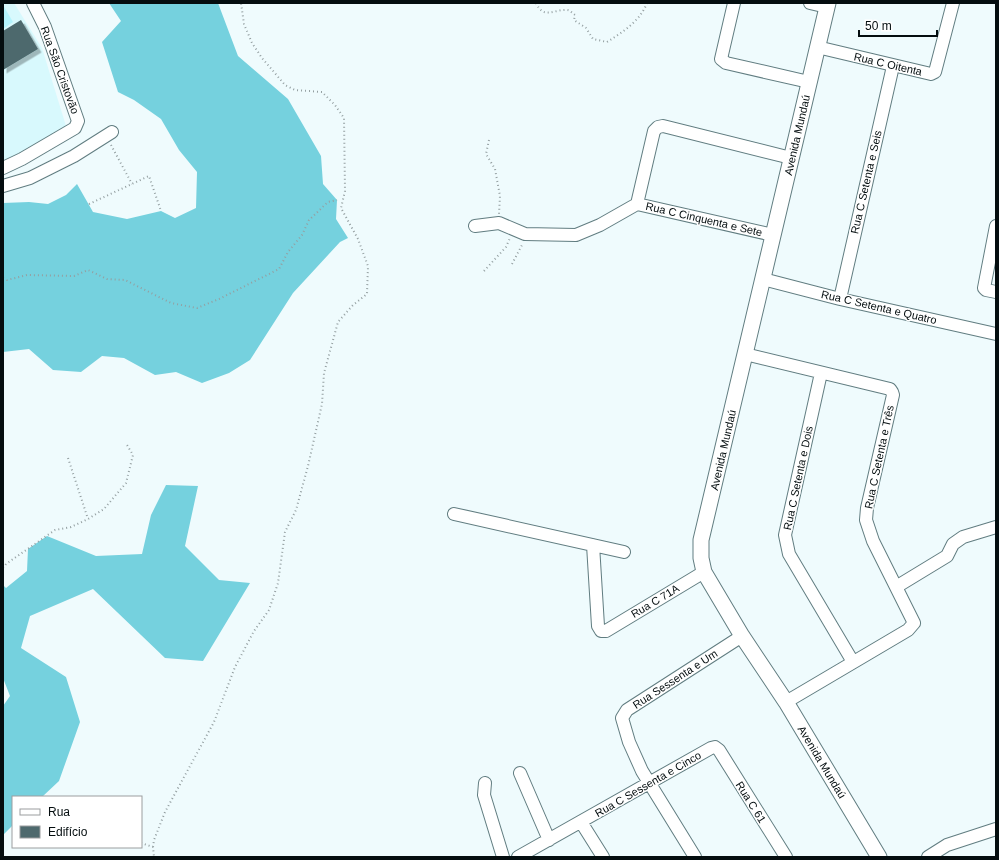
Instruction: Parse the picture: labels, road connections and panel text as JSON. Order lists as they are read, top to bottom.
{
  "streets": {
    "street": [
      "Rua C Oitenta",
      "Rua São Cristovão",
      "Avenida Mundaú",
      "Rua C Setenta e Seis",
      "Rua C Cinquenta e Sete",
      "Rua C Setenta e Quatro",
      "Rua C Setenta e Três",
      "Rua C Setenta e Dois",
      "Rua C 71A",
      "Rua Sessenta e Um",
      "Rua C Sessenta e Cinco",
      "Rua C 61"
    ]
  },
  "crossings": [
    ["Rua C Oitenta", "Avenida Mundaú"],
    ["Rua C Oitenta", "Rua C Setenta e Seis"],
    ["Avenida Mundaú", "Rua C Cinquenta e Sete"],
    ["Avenida Mundaú", "Rua C Setenta e Quatro"],
    ["Avenida Mundaú", "Rua C Setenta e Três"],
    ["Avenida Mundaú", "Rua C 71A"],
    ["Avenida Mundaú", "Rua Sessenta e Um"],
    ["Rua C Setenta e Seis", "Rua C Setenta e Quatro"],
    ["Rua C Setenta e Três", "Rua C Setenta e Dois"],
    ["Rua Sessenta e Um", "Rua C Sessenta e Cinco"],
    ["Rua C Sessenta e Cinco", "Rua C 61"]
  ],
  "legend": ["Rua", "Edifício"],
  "scale_bar": "50 m"
}
